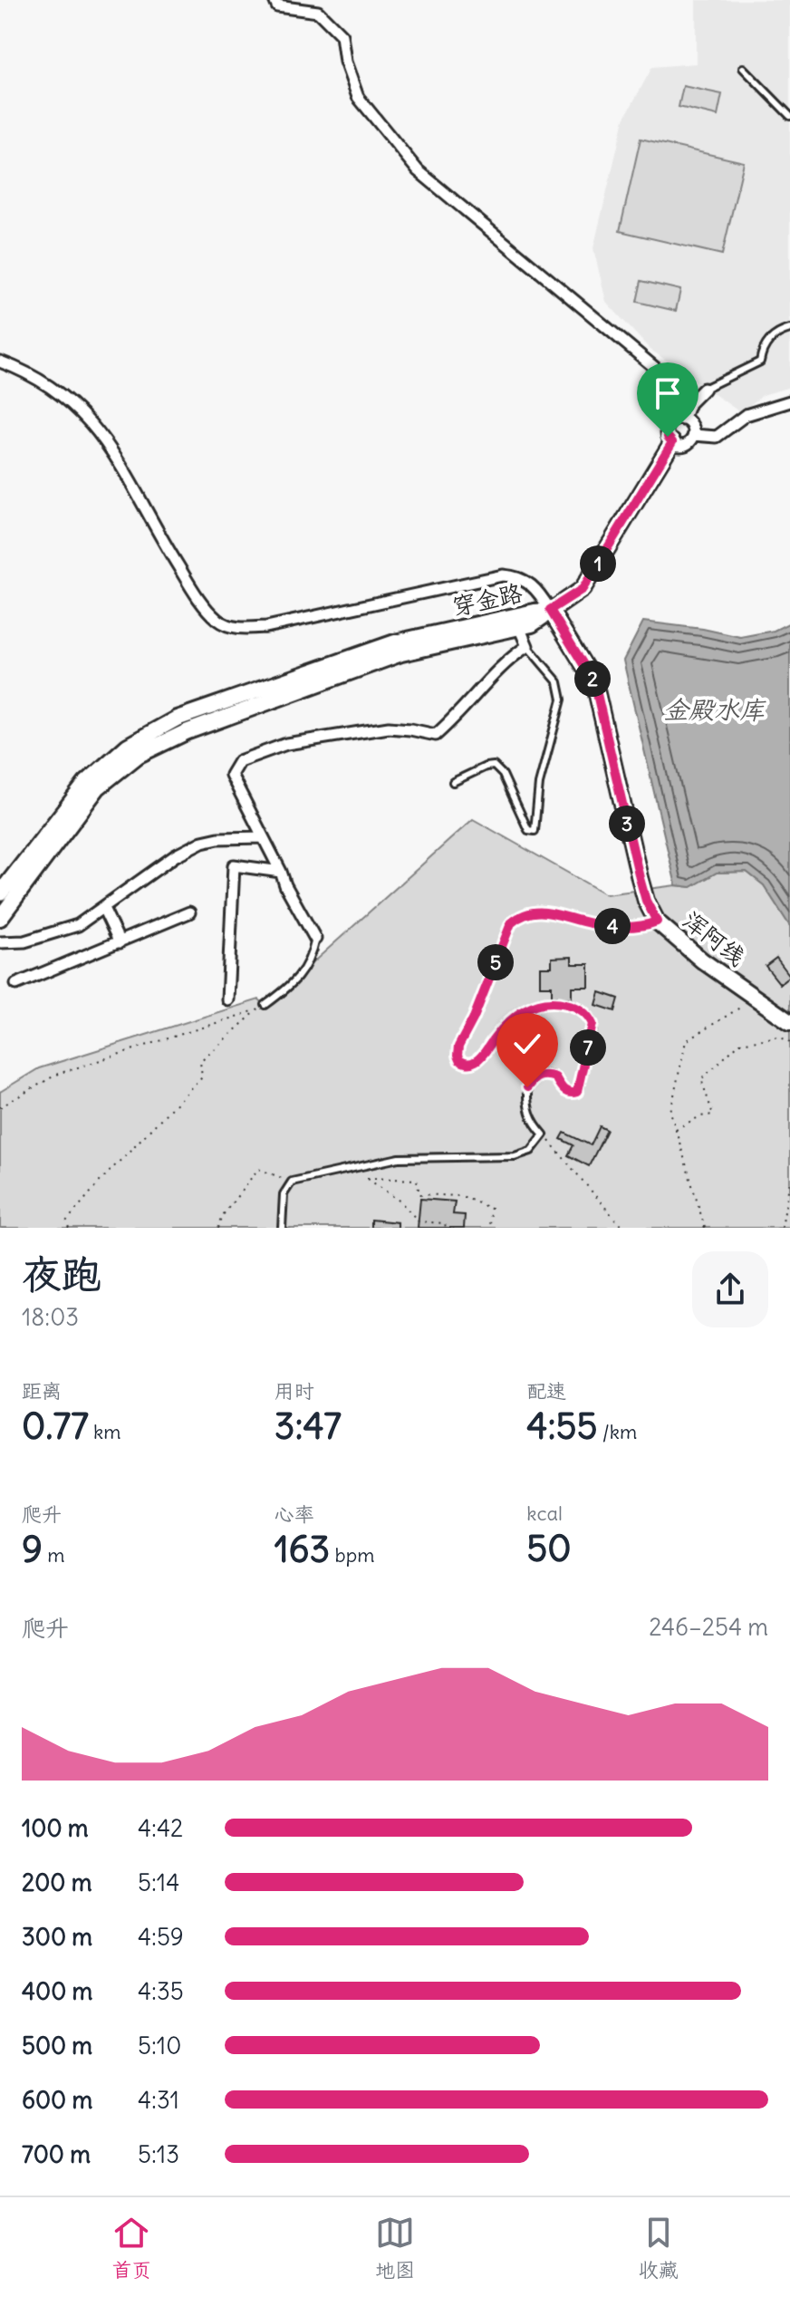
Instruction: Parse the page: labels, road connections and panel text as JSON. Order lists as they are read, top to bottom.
{
  "streets": {
    "main road": ["穿金路", "浑阿线"]
  },
  "water": ["金殿水库"],
  "page": {
    "pins": [
      "1",
      "2",
      "3",
      "4",
      "5",
      "7"
    ],
    "heading": ["夜跑", "18:03"],
    "stats": [
      ["距离", "0.77 km"],
      ["用时", "3:47"],
      ["配速", "4:55 /km"],
      ["爬升", "9 m"],
      ["心率", "163 bpm"],
      ["kcal", "50"]
    ],
    "chart": ["爬升", "246–254 m"],
    "list": [
      {
        "name": "100 m",
        "note": "4:42"
      },
      {
        "name": "200 m",
        "note": "5:14"
      },
      {
        "name": "300 m",
        "note": "4:59"
      },
      {
        "name": "400 m",
        "note": "4:35"
      },
      {
        "name": "500 m",
        "note": "5:10"
      },
      {
        "name": "600 m",
        "note": "4:31"
      },
      {
        "name": "700 m",
        "note": "5:13"
      }
    ],
    "tabs": ["首页", "地图", "收藏"]
  }
}
